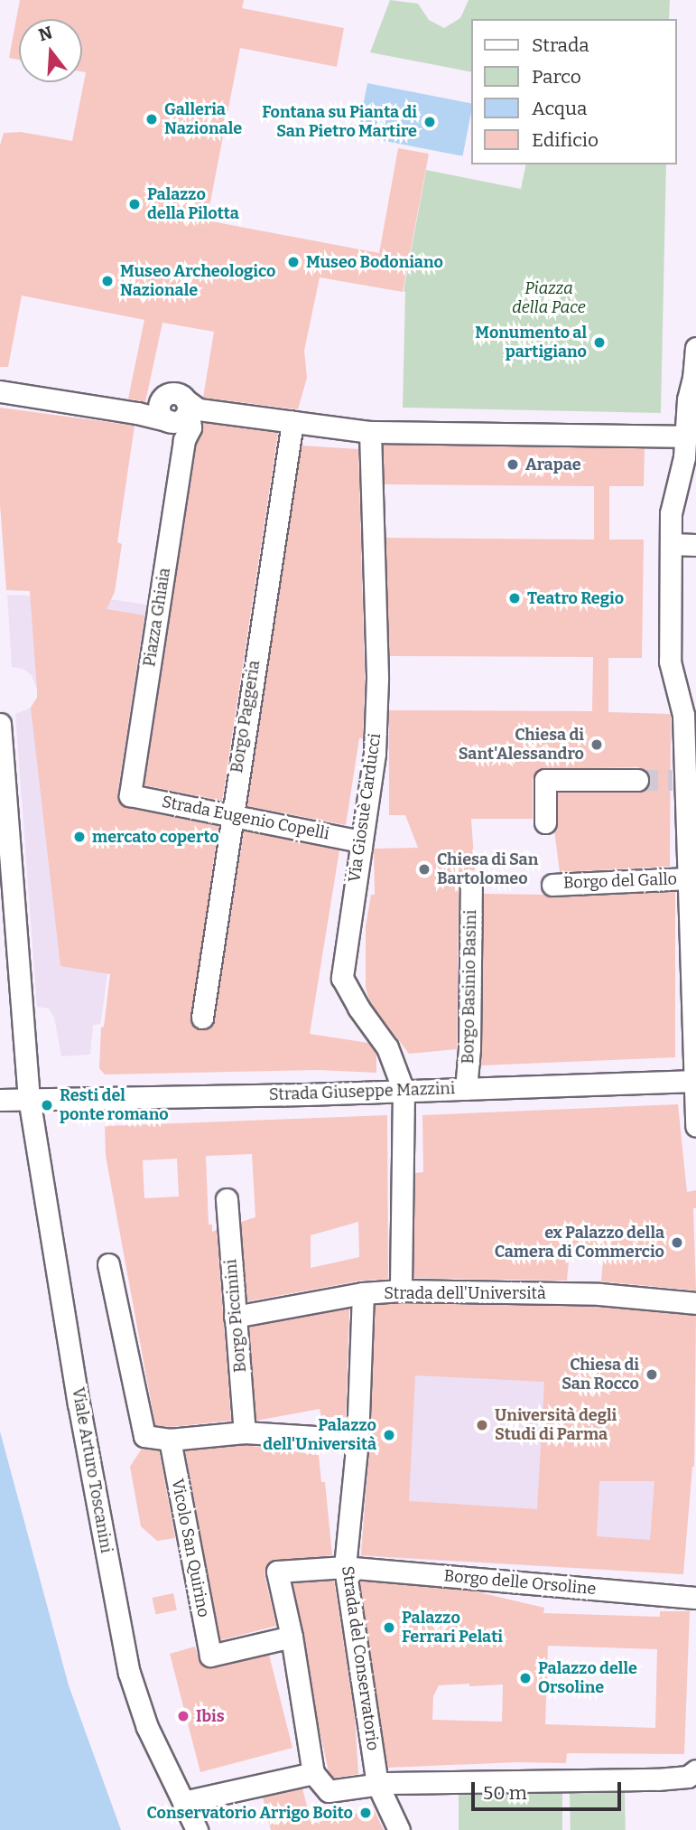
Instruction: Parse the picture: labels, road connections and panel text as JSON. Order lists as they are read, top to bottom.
{
  "streets": {
    "street": [
      "Piazza Ghiaia",
      "Borgo Paggeria",
      "Via Giosuè Carducci",
      "Strada Eugenio Copelli",
      "Borgo del Gallo",
      "Borgo Basinio Basini",
      "Strada Giuseppe Mazzini",
      "Strada dell'Università",
      "Borgo Piccinini",
      "Viale Arturo Toscanini",
      "Vicolo San Quirino",
      "Borgo delle Orsoline",
      "Strada del Conservatorio"
    ]
  },
  "crossings": [
    ["Piazza Ghiaia", "Strada Eugenio Copelli"],
    ["Borgo Paggeria", "Strada Eugenio Copelli"],
    ["Via Giosuè Carducci", "Strada Eugenio Copelli"],
    ["Via Giosuè Carducci", "Strada Giuseppe Mazzini"],
    ["Borgo Basinio Basini", "Strada Giuseppe Mazzini"],
    ["Strada Giuseppe Mazzini", "Viale Arturo Toscanini"],
    ["Strada dell'Università", "Borgo Piccinini"],
    ["Strada dell'Università", "Strada del Conservatorio"],
    ["Vicolo San Quirino", "Borgo delle Orsoline"],
    ["Borgo delle Orsoline", "Strada del Conservatorio"]
  ],
  "parks": ["Piazza della Pace"],
  "places": [
    "Galleria Nazionale",
    "Fontana su Pianta di San Pietro Martire",
    "Palazzo della Pilotta",
    "Museo Bodoniano",
    "Museo Archeologico Nazionale",
    "Monumento al partigiano",
    "Arapae",
    "Teatro Regio",
    "Chiesa di Sant'Alessandro",
    "mercato coperto",
    "Chiesa di San Bartolomeo",
    "Resti del ponte romano",
    "ex Palazzo della Camera di Commercio",
    "Chiesa di San Rocco",
    "Università degli Studi di Parma",
    "Palazzo dell'Università",
    "Palazzo Ferrari Pelati",
    "Palazzo delle Orsoline",
    "Ibis",
    "Conservatorio Arrigo Boito"
  ],
  "legend": [
    "Strada",
    "Parco",
    "Acqua",
    "Edificio"
  ],
  "scale_bar": "50 m",
  "north": "top"
}
